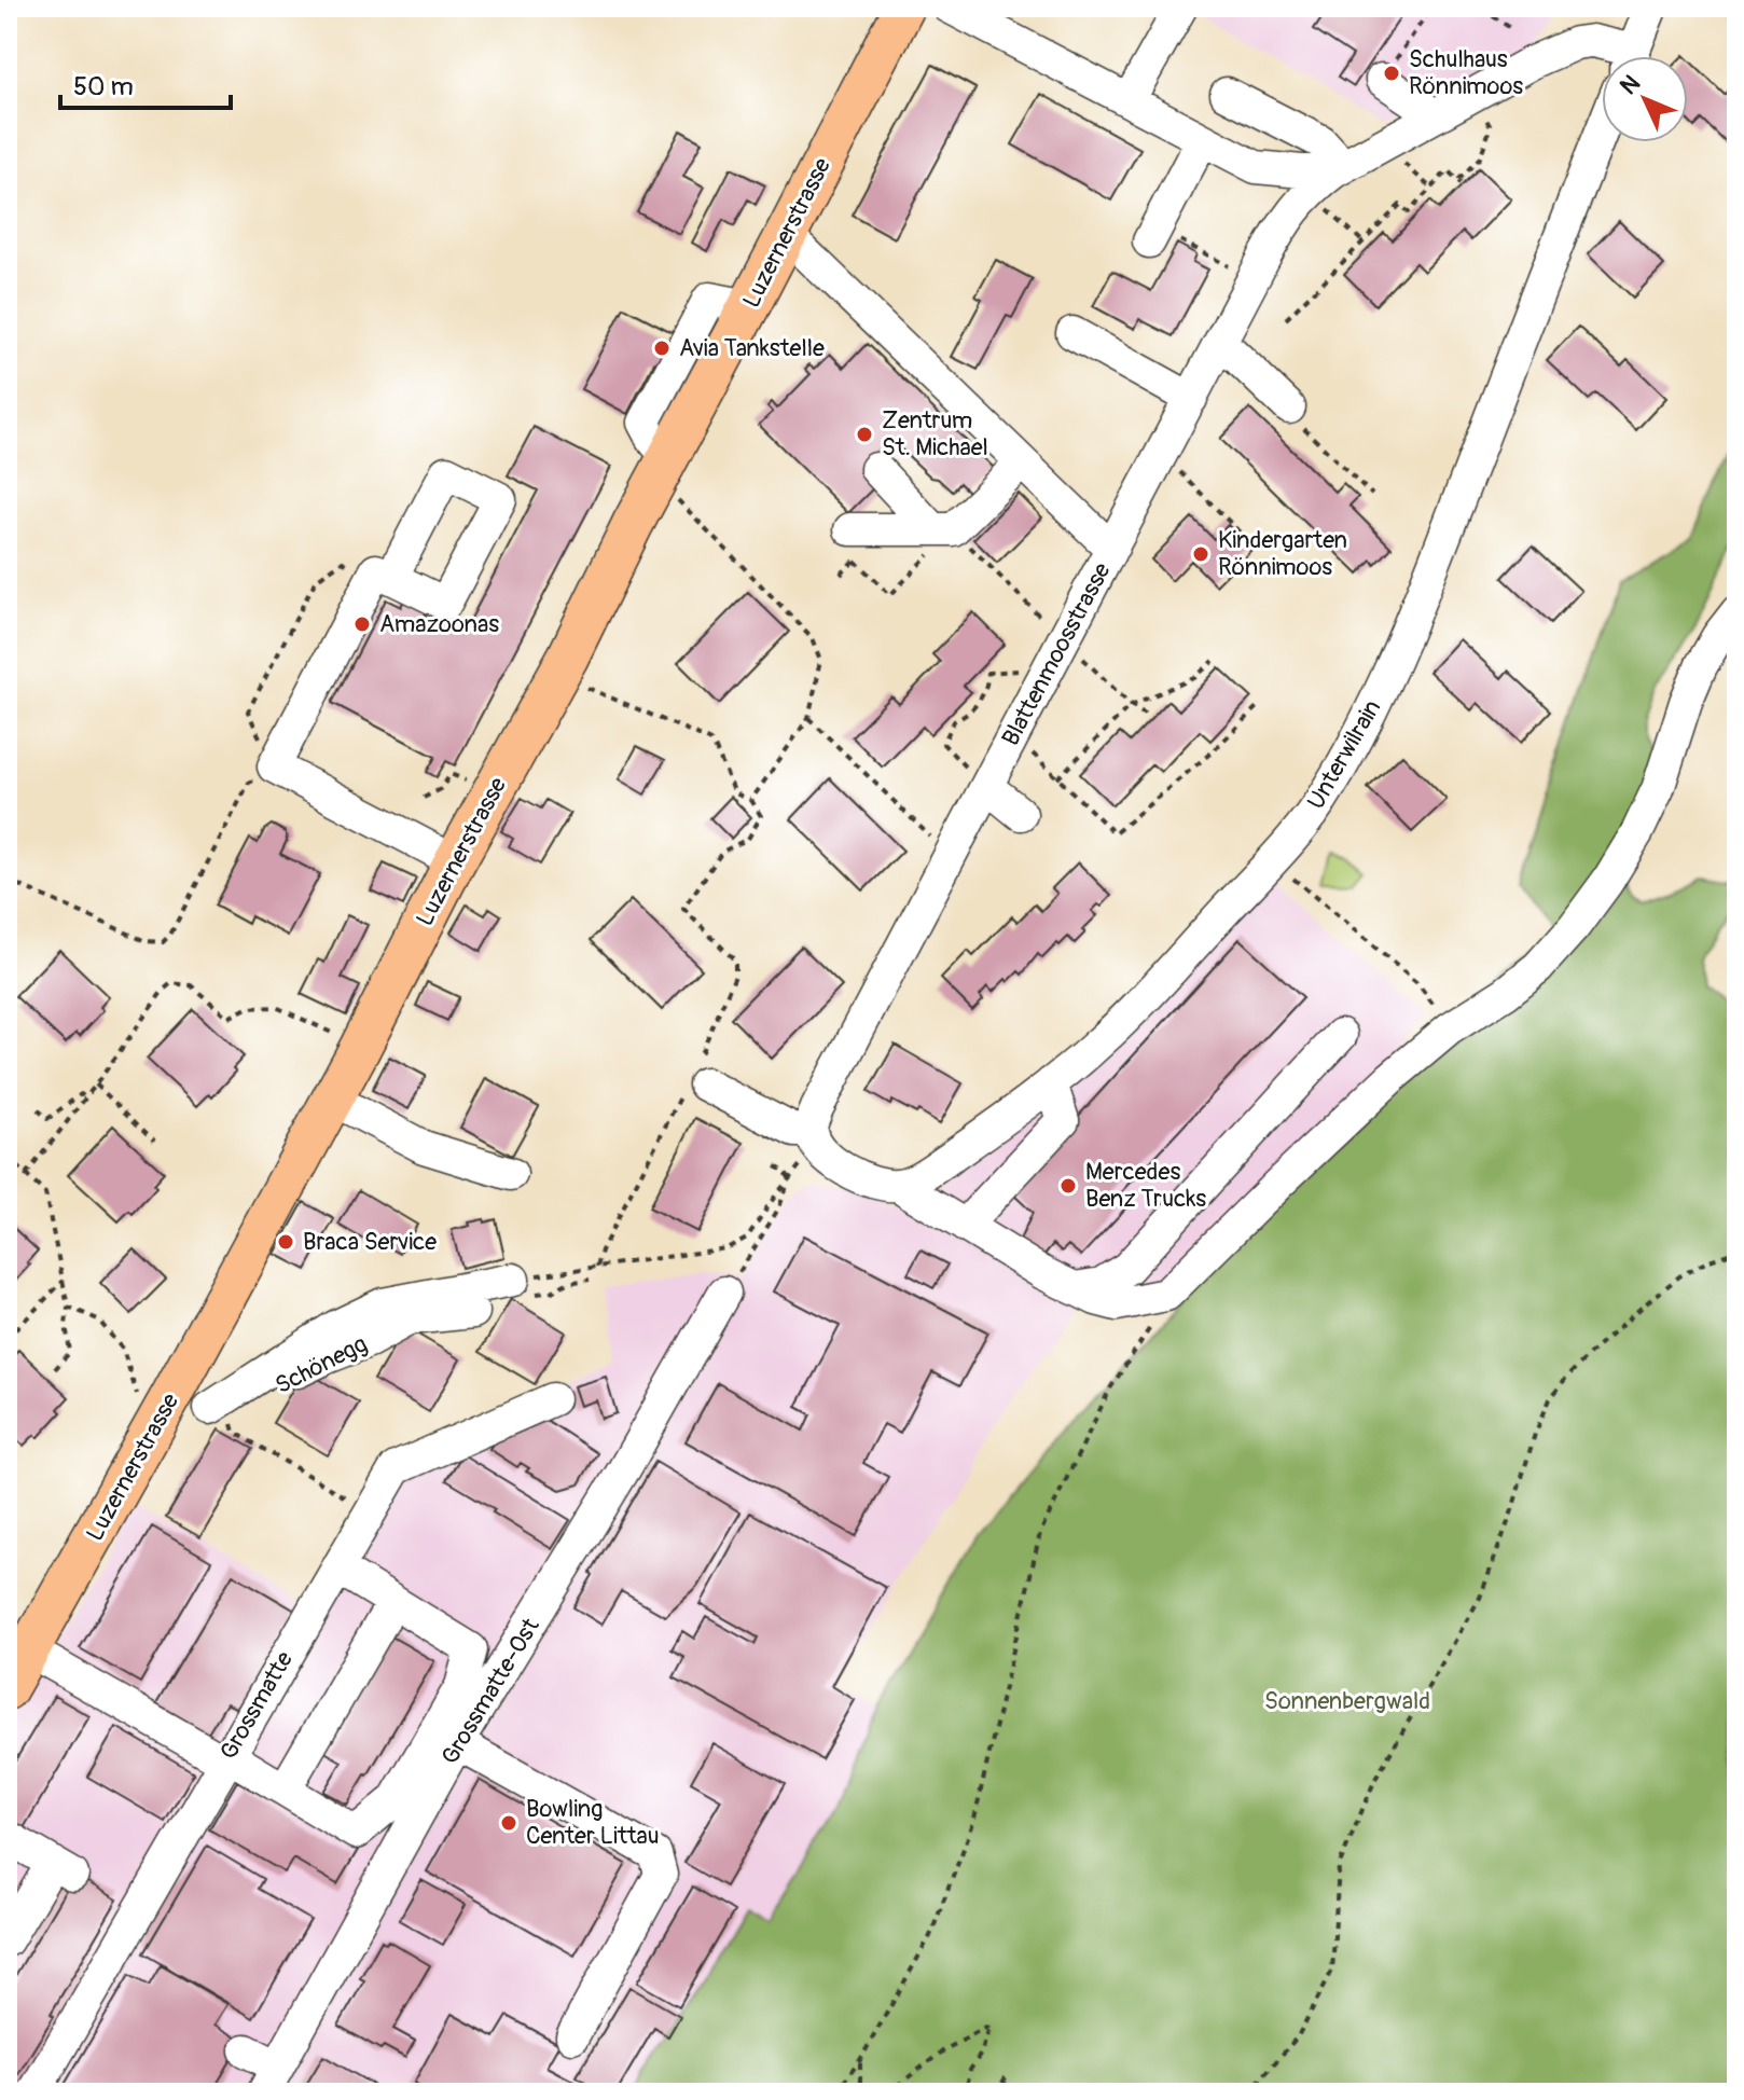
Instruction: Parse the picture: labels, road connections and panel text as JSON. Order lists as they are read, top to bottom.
{
  "streets": {
    "main road": ["Luzernerstrasse"],
    "street": [
      "Blattenmoosstrasse",
      "Unterwilrain",
      "Schönegg",
      "Grossmatte-Ost",
      "Grossmatte"
    ]
  },
  "crossings": [
    ["Luzernerstrasse", "Schönegg"]
  ],
  "parks": ["Sonnenbergwald"],
  "places": [
    "Schulhaus Rönnimoos",
    "Avia Tankstelle",
    "Zentrum St. Michael",
    "Kindergarten Rönnimoos",
    "Amazoonas",
    "Mercedes Benz Trucks",
    "Braca Service",
    "Bowling Center Littau"
  ],
  "scale_bar": "50 m",
  "north": "top left"
}
